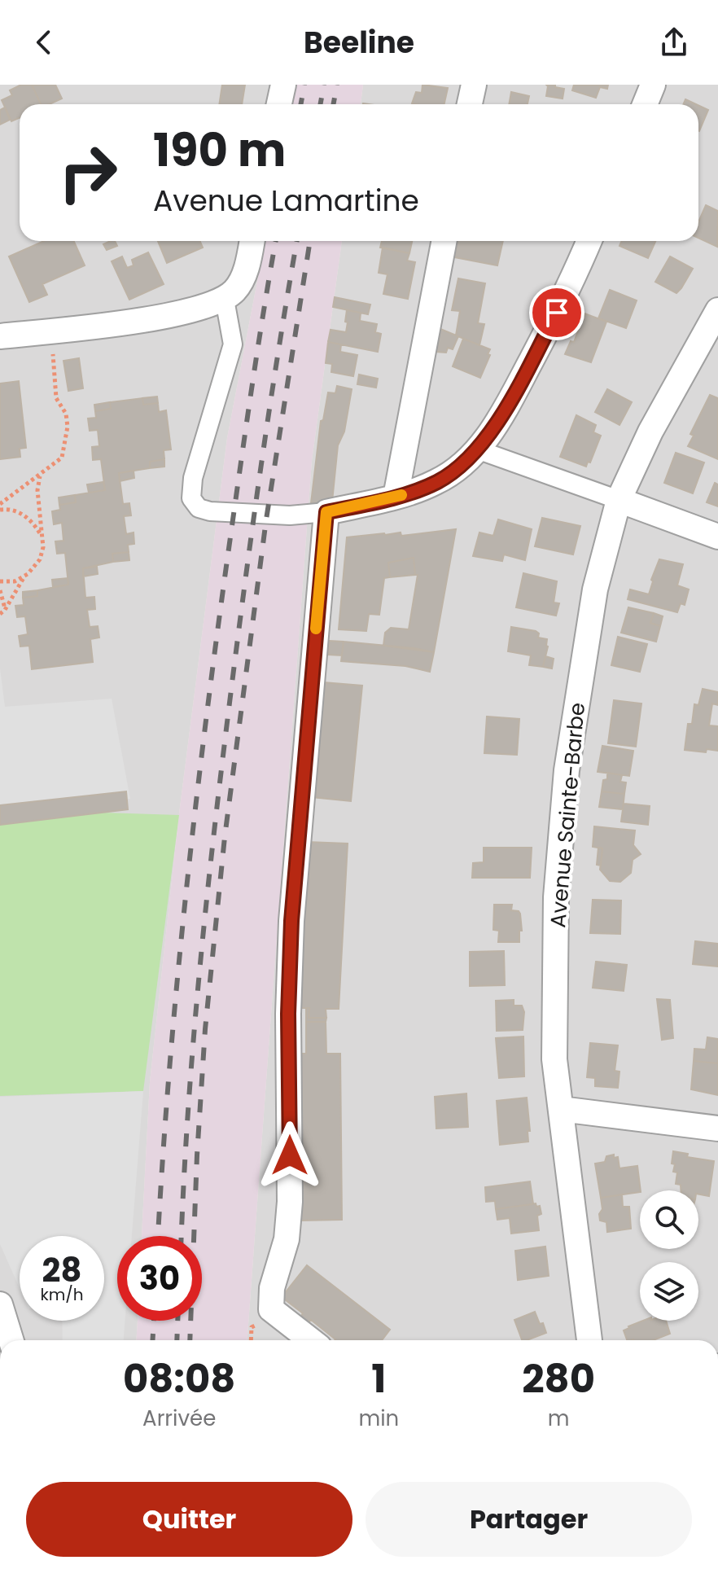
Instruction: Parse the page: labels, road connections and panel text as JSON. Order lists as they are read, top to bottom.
{
  "streets": {
    "street": ["Avenue Sainte-Barbe"]
  },
  "page": {
    "header": "Beeline",
    "turn": ["190 m", "Avenue Lamartine"],
    "speed": "28 km/h",
    "limit": "30",
    "eta": [
      "08:08",
      "Arrivée",
      "1",
      "min",
      "280",
      "m"
    ],
    "buttons": ["Quitter", "Partager"]
  }
}
